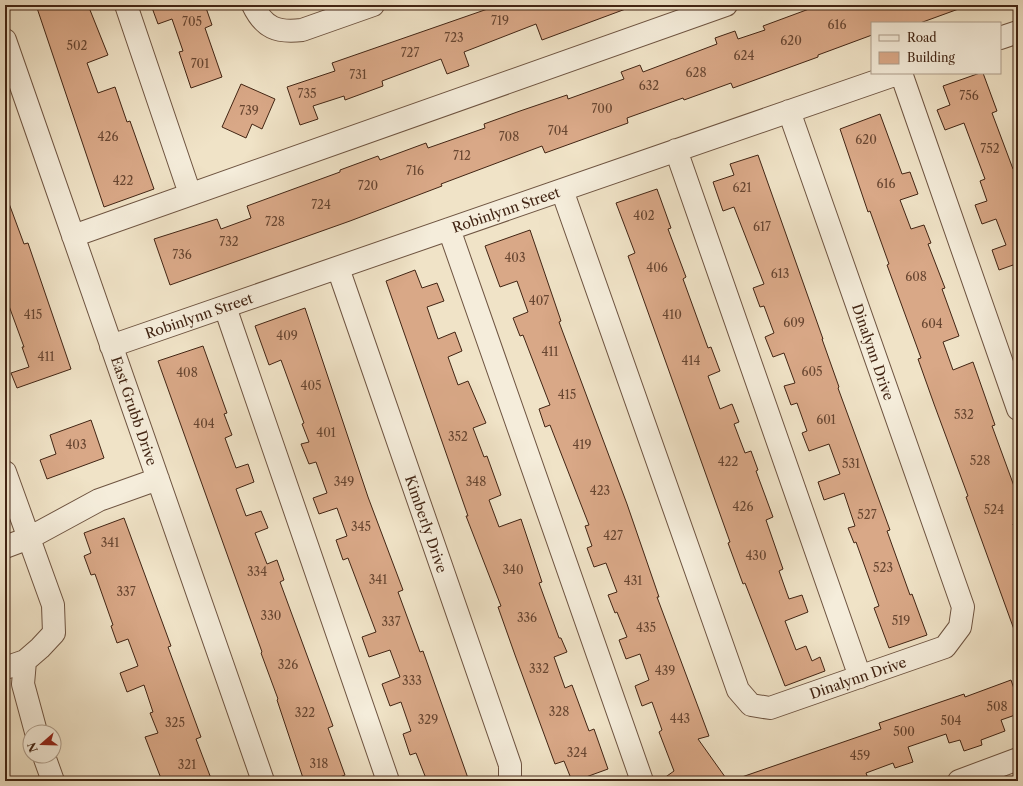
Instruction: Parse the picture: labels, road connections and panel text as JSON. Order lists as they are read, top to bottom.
{
  "streets": {
    "street": [
      "Robinlynn Street",
      "Dinalynn Drive",
      "East Grubb Drive",
      "Kimberly Drive"
    ]
  },
  "crossings": [
    ["Robinlynn Street", "Dinalynn Drive"],
    ["Robinlynn Street", "East Grubb Drive"],
    ["Robinlynn Street", "Kimberly Drive"]
  ],
  "house_numbers": [
    "719",
    "705",
    "616",
    "723",
    "620",
    "502",
    "727",
    "624",
    "701",
    "628",
    "731",
    "632",
    "735",
    "756",
    "700",
    "739",
    "704",
    "426",
    "708",
    "620",
    "752",
    "712",
    "716",
    "422",
    "616",
    "720",
    "621",
    "724",
    "402",
    "728",
    "617",
    "732",
    "736",
    "403",
    "406",
    "613",
    "608",
    "407",
    "415",
    "410",
    "609",
    "604",
    "409",
    "411",
    "411",
    "414",
    "605",
    "408",
    "405",
    "415",
    "532",
    "601",
    "404",
    "401",
    "352",
    "403",
    "419",
    "528",
    "422",
    "531",
    "349",
    "348",
    "423",
    "426",
    "524",
    "527",
    "345",
    "427",
    "341",
    "430",
    "523",
    "340",
    "334",
    "341",
    "431",
    "337",
    "330",
    "336",
    "519",
    "337",
    "435",
    "326",
    "332",
    "439",
    "333",
    "508",
    "328",
    "322",
    "443",
    "329",
    "504",
    "325",
    "500",
    "324",
    "459",
    "318",
    "321"
  ],
  "legend": ["Road", "Building"],
  "north": "left"
}
